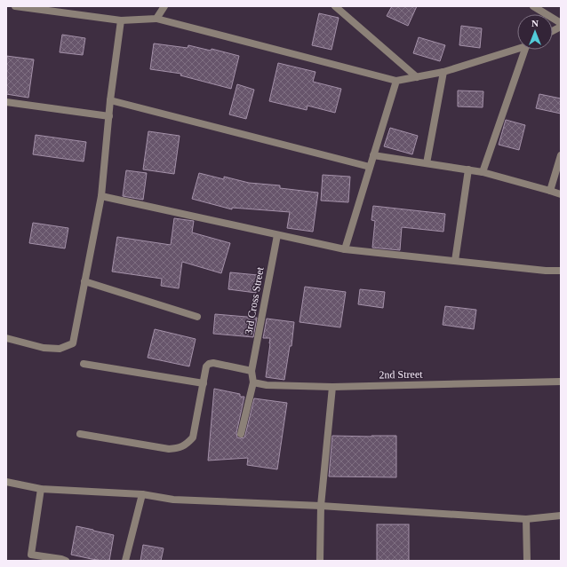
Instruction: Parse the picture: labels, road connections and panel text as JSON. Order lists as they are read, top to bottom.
{
  "streets": {
    "street": ["3rd Cross Street", "2nd Street"]
  },
  "north": "top"
}
